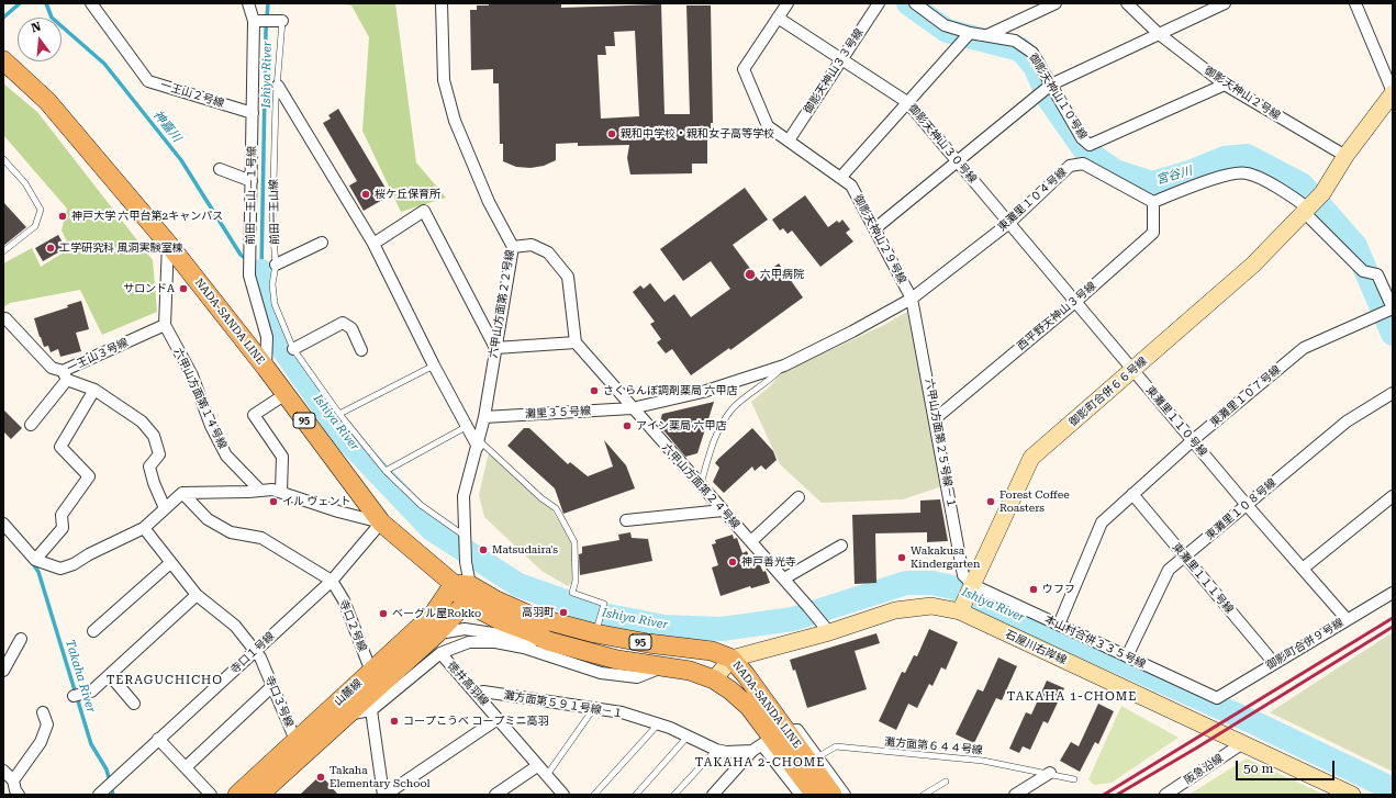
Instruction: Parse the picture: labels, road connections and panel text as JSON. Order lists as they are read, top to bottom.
{
  "streets": {
    "main road": ["NADA-SANDA LINE", "95", "山麓線"],
    "street": [
      "御影天神山３３号線",
      "御影天神山２号線",
      "一王山２号線",
      "御影天神山１０号線",
      "御影天神山３０号線",
      "前田一王山－１号線",
      "東灘里１０４号線",
      "前田一王山線",
      "御影天神山２９号線",
      "六甲山方面第２２号線",
      "西平野天神山３号線",
      "一王山３号線",
      "御影町合併６６号線",
      "東灘里１０７号線",
      "六甲山方面第１４号線",
      "灘里３５号線",
      "東灘里１１０号線",
      "六甲山方面第２５号線－１",
      "六甲山方面第２４号線",
      "東灘里１０８号線",
      "東灘里１１１号線",
      "寺口２号線",
      "本山村合併３３５号線",
      "御影町合併９号線",
      "石屋川右岸線",
      "寺口１号線",
      "徳井高羽線",
      "寺口３号線",
      "灘方面第５９１号線－１",
      "阪急沿線"
    ],
    "lane": ["灘方面第６４４号線"]
  },
  "crossings": [
    ["御影天神山３３号線", "御影天神山３０号線"],
    ["御影天神山３３号線", "御影天神山２９号線"],
    ["御影天神山２号線", "御影天神山１０号線"],
    ["御影天神山２号線", "御影町合併６６号線"],
    ["一王山２号線", "前田一王山－１号線"],
    ["御影天神山３０号線", "東灘里１０４号線"],
    ["御影天神山３０号線", "御影天神山２９号線"],
    ["御影天神山３０号線", "東灘里１１０号線"],
    ["前田一王山－１号線", "前田一王山線"],
    ["前田一王山－１号線", "NADA-SANDA LINE"],
    ["東灘里１０４号線", "御影天神山２９号線"],
    ["東灘里１０４号線", "西平野天神山３号線"],
    ["東灘里１０４号線", "灘里３５号線"],
    ["東灘里１０４号線", "東灘里１１０号線"],
    ["東灘里１０４号線", "六甲山方面第２５号線－１"],
    ["前田一王山線", "六甲山方面第２２号線"],
    ["御影天神山２９号線", "六甲山方面第２５号線－１"],
    ["六甲山方面第２２号線", "NADA-SANDA LINE"],
    ["六甲山方面第２２号線", "灘里３５号線"],
    ["六甲山方面第２２号線", "山麓線"],
    ["西平野天神山３号線", "東灘里１１０号線"],
    ["西平野天神山３号線", "六甲山方面第２５号線－１"],
    ["NADA-SANDA LINE", "石屋川右岸線"],
    ["NADA-SANDA LINE", "寺口１号線"],
    ["NADA-SANDA LINE", "山麓線"],
    ["NADA-SANDA LINE", "灘方面第５９１号線－１"],
    ["一王山３号線", "六甲山方面第１４号線"],
    ["御影町合併６６号線", "東灘里１１０号線"],
    ["御影町合併６６号線", "六甲山方面第２５号線－１"],
    ["御影町合併６６号線", "本山村合併３３５号線"],
    ["御影町合併６６号線", "石屋川右岸線"],
    ["東灘里１０７号線", "東灘里１１０号線"],
    ["東灘里１０７号線", "東灘里１１１号線"],
    ["東灘里１０７号線", "本山村合併３３５号線"],
    ["灘里３５号線", "六甲山方面第２４号線"],
    ["東灘里１１０号線", "東灘里１０８号線"],
    ["東灘里１１０号線", "御影町合併９号線"],
    ["六甲山方面第２５号線－１", "本山村合併３３５号線"],
    ["六甲山方面第２４号線", "石屋川右岸線"],
    ["東灘里１０８号線", "東灘里１１１号線"],
    ["東灘里１０８号線", "本山村合併３３５号線"],
    ["東灘里１１１号線", "御影町合併９号線"],
    ["寺口２号線", "寺口１号線"],
    ["寺口２号線", "山麓線"],
    ["本山村合併３３５号線", "御影町合併９号線"],
    ["石屋川右岸線", "阪急沿線"],
    ["寺口１号線", "寺口３号線"],
    ["徳井高羽線", "灘方面第５９１号線－１"],
    ["山麓線", "寺口３号線"]
  ],
  "districts": ["TERAGUCHICHO", "TAKAHA 1-CHOME", "TAKAHA 2-CHOME"],
  "water": [
    "Ishiya River",
    "神嘉川",
    "宮谷川",
    "Takaha River"
  ],
  "places": [
    "親和中学校・親和女子高等学校",
    "桜ケ丘保育所",
    "神戸大学 六甲台第2キャンパス",
    "工学研究科 風洞実験室棟",
    "六甲病院",
    "サロンドA",
    "さくらんぼ調剤薬局 六甲店",
    "アイン薬局 六甲店",
    "イル ヴェント",
    "Forest Coffee Roasters",
    "Matsudaira's",
    "Wakakusa Kindergarten",
    "神戸善光寺",
    "ウフフ",
    "高羽町",
    "ベーグル屋Rokko",
    "コープこうべ コープミニ高羽",
    "Takaha Elementary School"
  ],
  "scale_bar": "50 m",
  "north": "top"
}
